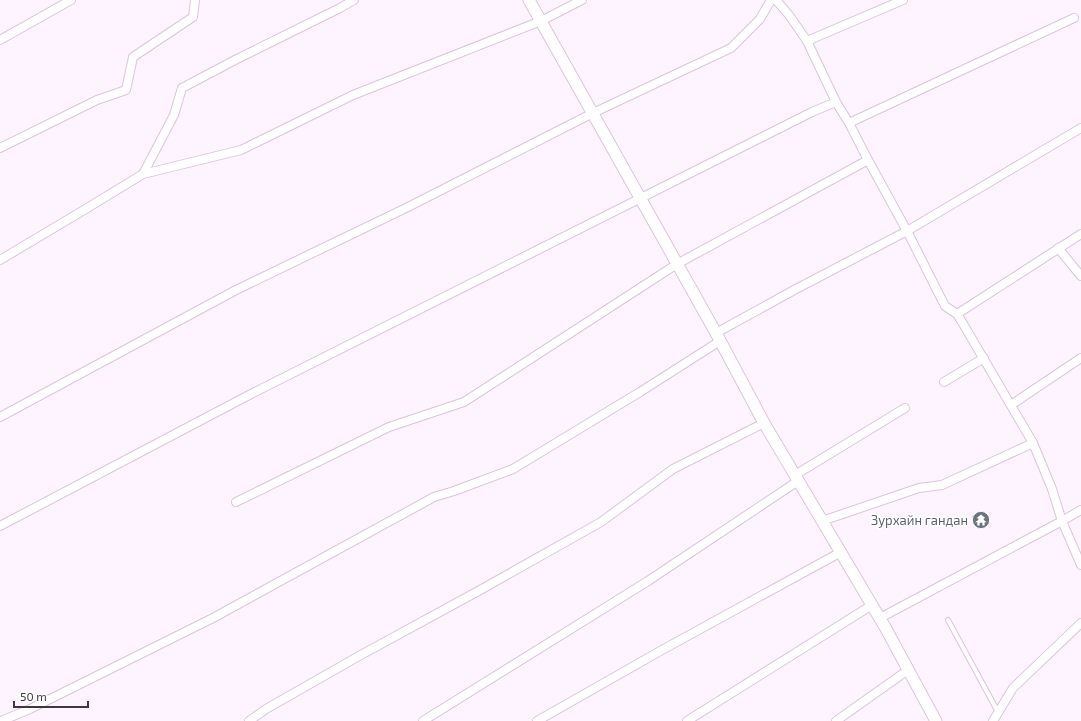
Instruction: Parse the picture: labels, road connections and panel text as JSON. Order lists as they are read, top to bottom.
{
  "places": {
    "temple": ["Зурхайн гандан"]
  },
  "scale_bar": "50 m"
}
